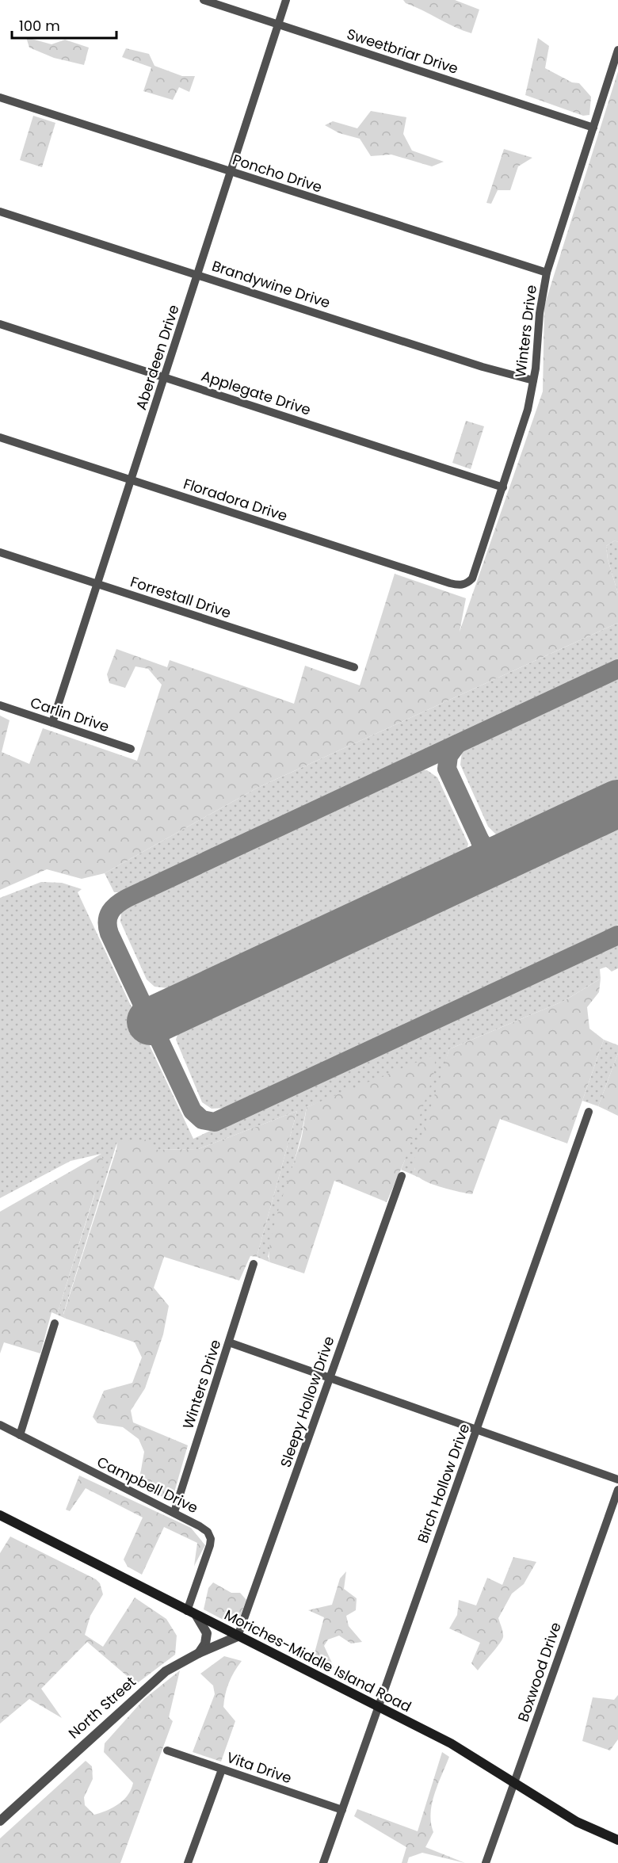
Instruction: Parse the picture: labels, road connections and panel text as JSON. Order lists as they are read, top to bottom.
{
  "streets": {
    "main road": ["Moriches-Middle Island Road"],
    "street": [
      "Sweetbriar Drive",
      "Poncho Drive",
      "Brandywine Drive",
      "Winters Drive",
      "Aberdeen Drive",
      "Applegate Drive",
      "Floradora Drive",
      "Forrestall Drive",
      "Carlin Drive",
      "Sleepy Hollow Drive",
      "Birch Hollow Drive",
      "Campbell Drive",
      "Boxwood Drive",
      "North Street",
      "Vita Drive"
    ]
  },
  "crossings": [
    ["Sweetbriar Drive", "Winters Drive"],
    ["Sweetbriar Drive", "Aberdeen Drive"],
    ["Poncho Drive", "Winters Drive"],
    ["Poncho Drive", "Aberdeen Drive"],
    ["Brandywine Drive", "Winters Drive"],
    ["Brandywine Drive", "Aberdeen Drive"],
    ["Winters Drive", "Applegate Drive"],
    ["Winters Drive", "Floradora Drive"],
    ["Winters Drive", "Campbell Drive"],
    ["Aberdeen Drive", "Applegate Drive"],
    ["Aberdeen Drive", "Floradora Drive"],
    ["Aberdeen Drive", "Forrestall Drive"],
    ["Aberdeen Drive", "Carlin Drive"],
    ["Sleepy Hollow Drive", "Moriches-Middle Island Road"],
    ["Sleepy Hollow Drive", "North Street"],
    ["Birch Hollow Drive", "Moriches-Middle Island Road"],
    ["Birch Hollow Drive", "Vita Drive"],
    ["Campbell Drive", "Moriches-Middle Island Road"],
    ["Moriches-Middle Island Road", "Boxwood Drive"],
    ["Moriches-Middle Island Road", "North Street"]
  ],
  "scale_bar": "100 m"
}
